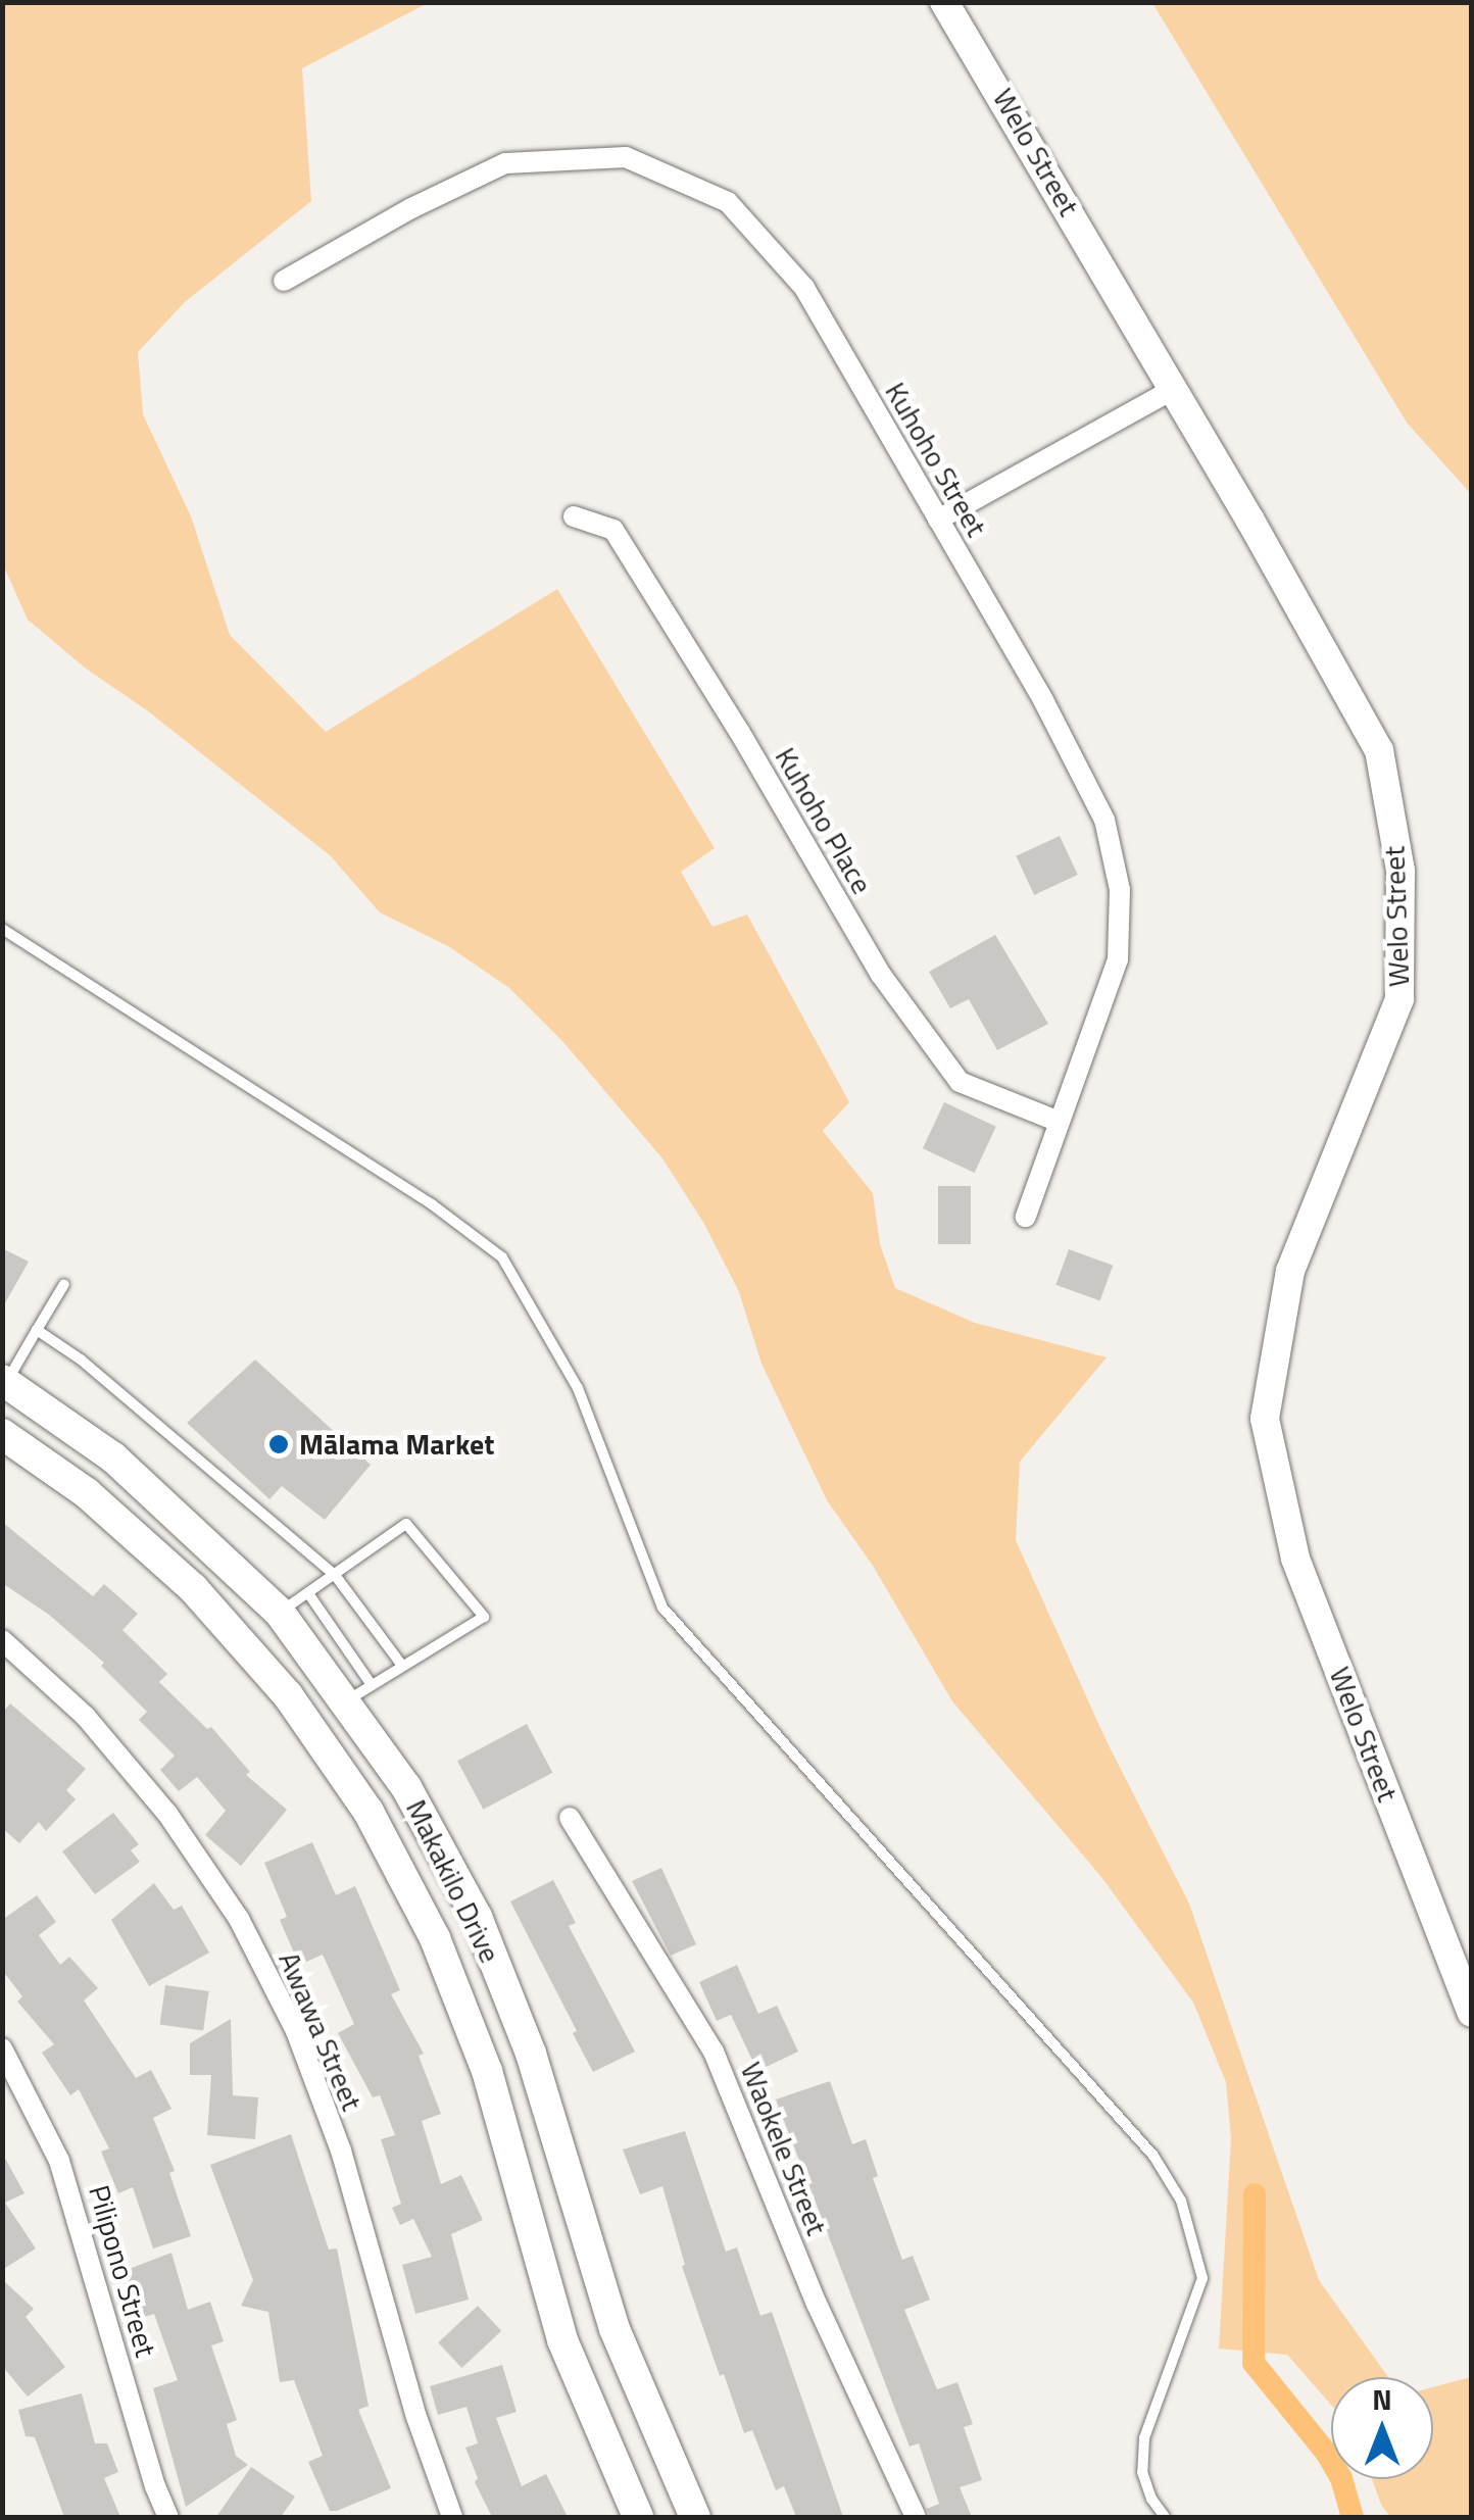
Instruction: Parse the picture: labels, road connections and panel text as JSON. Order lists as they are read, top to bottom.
{
  "streets": {
    "main road": ["Makakilo Drive"],
    "street": [
      "Welo Street",
      "Kuhoho Street",
      "Kuhoho Place",
      "Awawa Street",
      "Waokele Street",
      "Pilipono Street"
    ]
  },
  "crossings": [
    ["Kuhoho Street", "Kuhoho Place"]
  ],
  "places": ["Mālama Market"],
  "north": "top"
}
